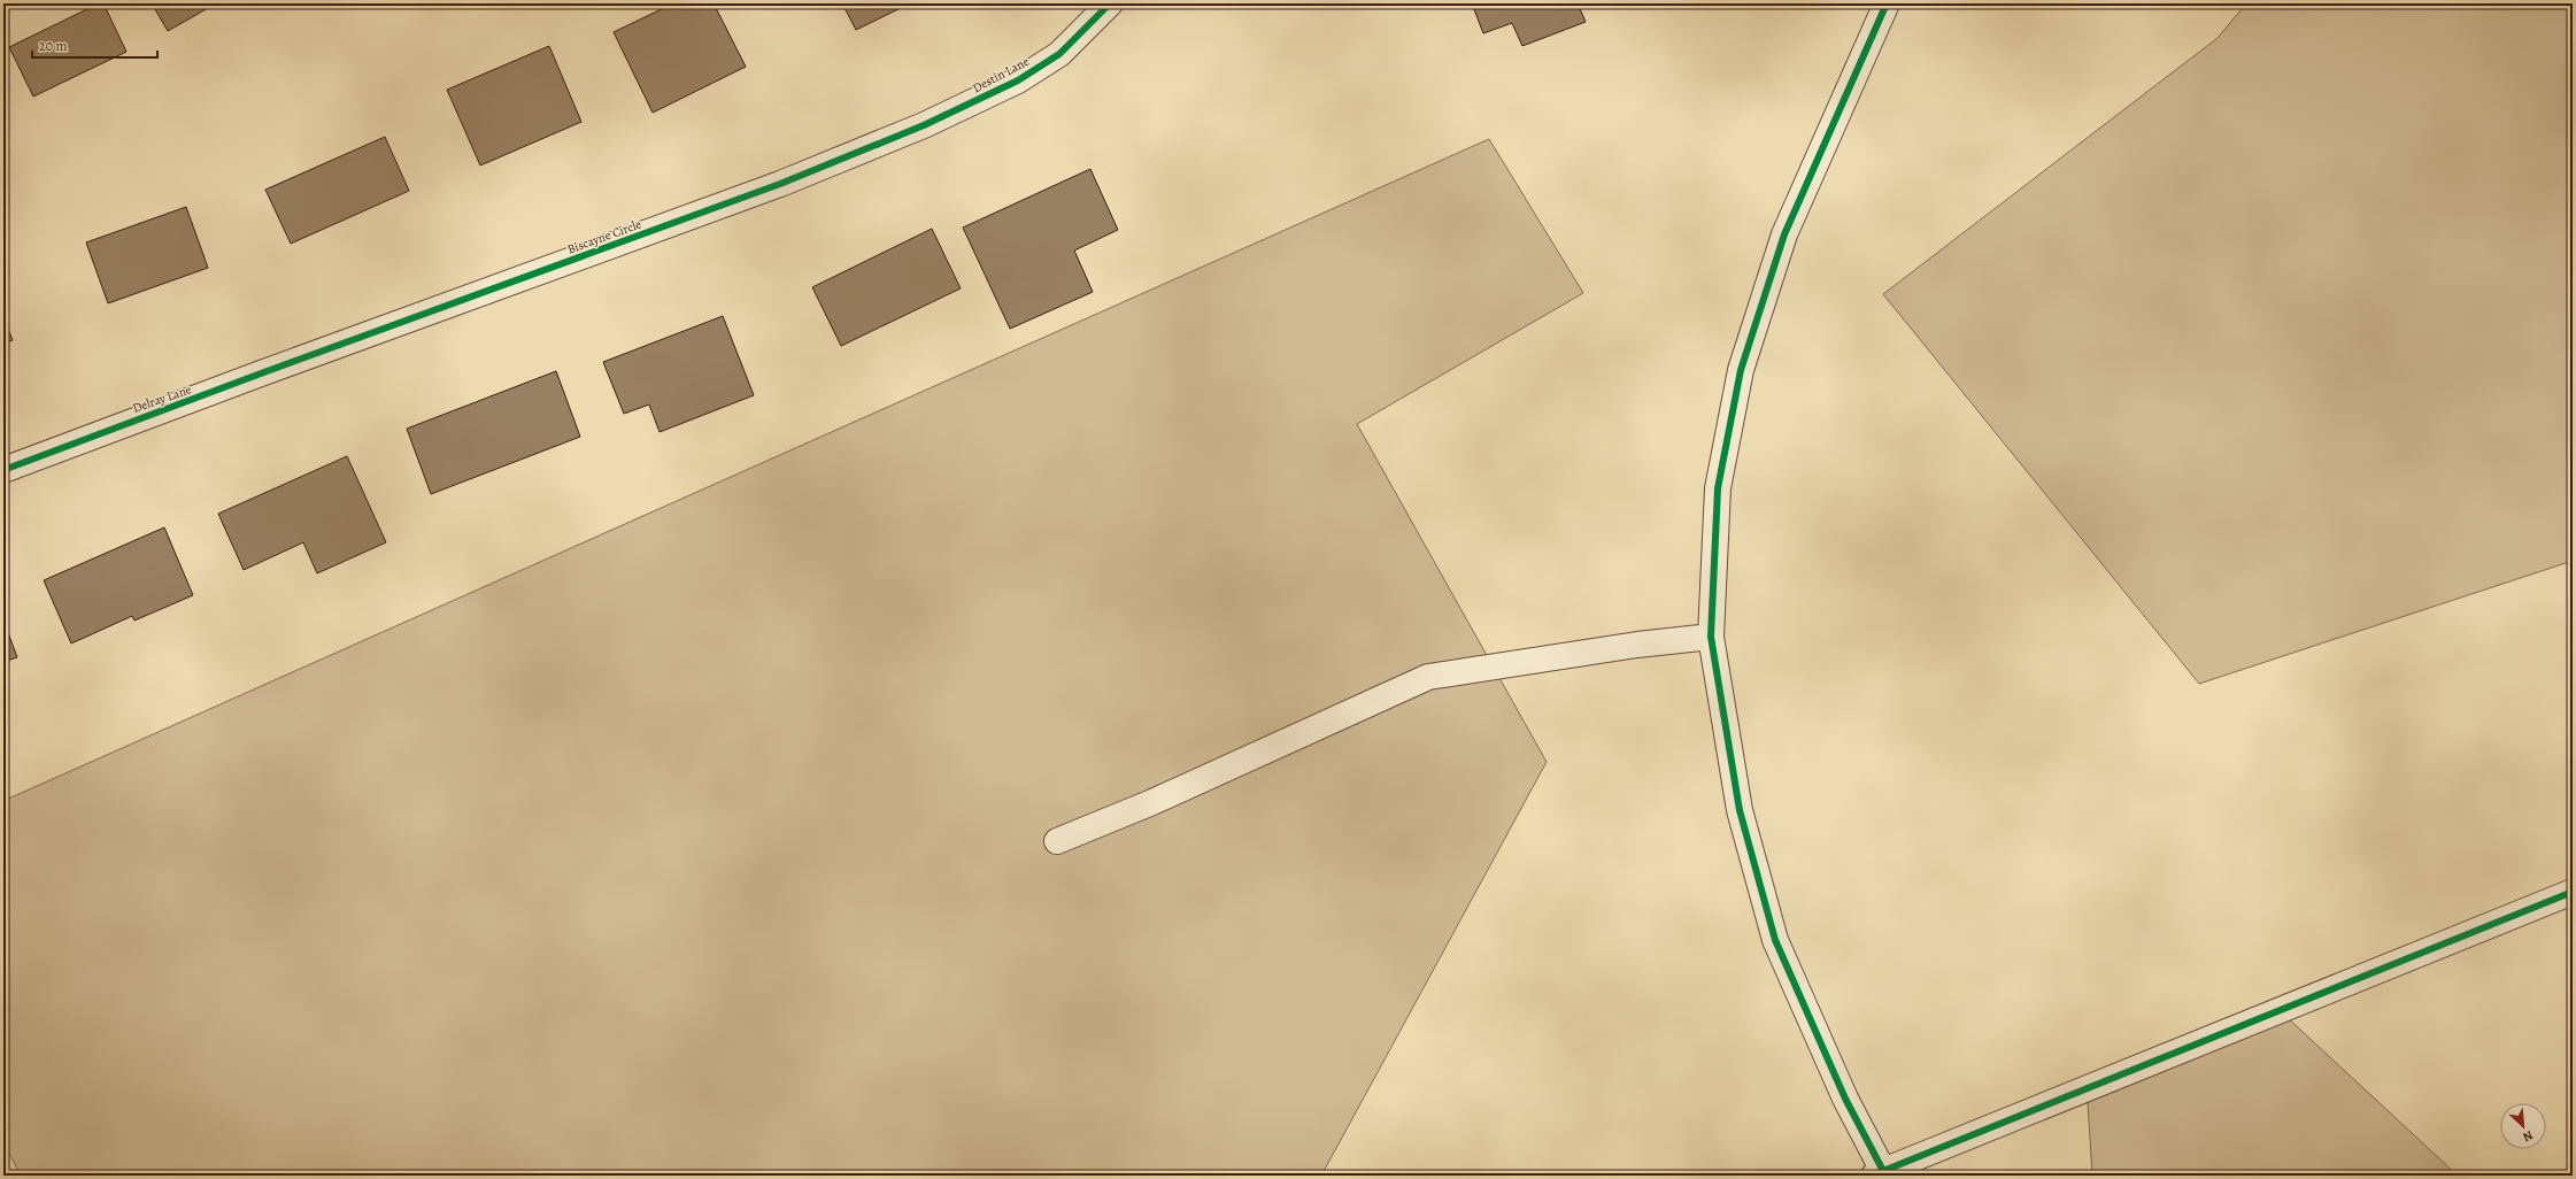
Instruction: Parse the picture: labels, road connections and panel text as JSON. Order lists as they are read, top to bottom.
{
  "streets": {
    "street": ["Destin Lane", "Biscayne Circle", "Delray Lane"]
  },
  "crossings": [
    ["Destin Lane", "Biscayne Circle"],
    ["Biscayne Circle", "Delray Lane"]
  ],
  "scale_bar": "20 m",
  "north": "bottom right"
}
